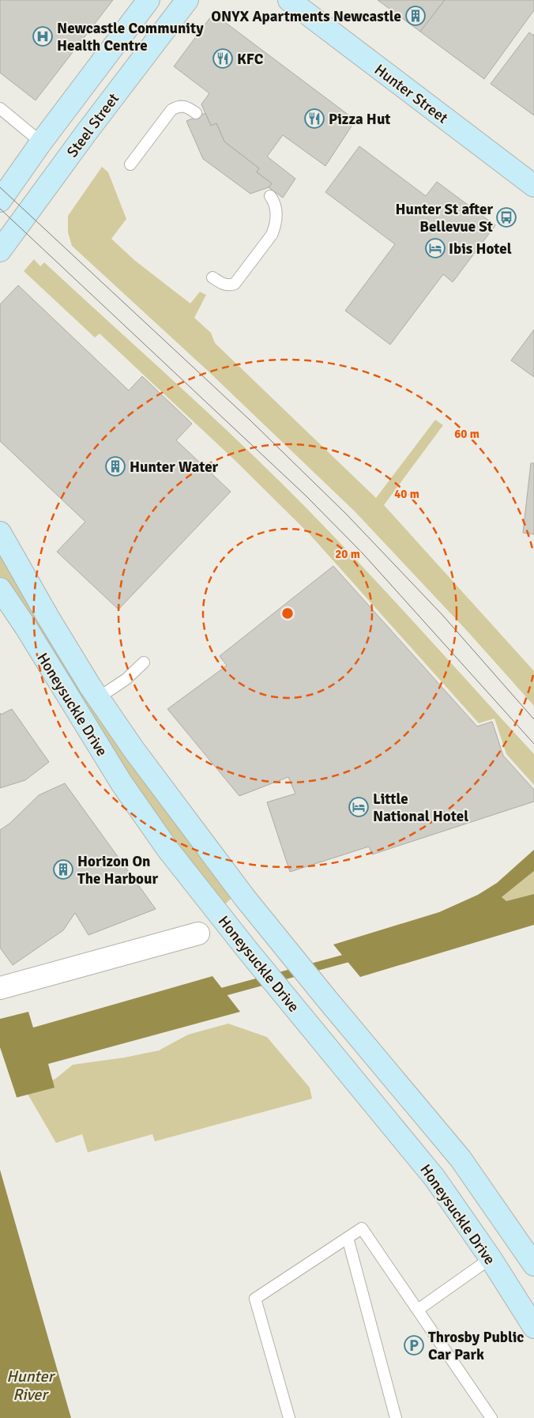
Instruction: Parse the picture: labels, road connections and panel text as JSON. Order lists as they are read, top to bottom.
{
  "streets": {
    "main road": ["Hunter Street", "Steel Street", "Honeysuckle Drive"]
  },
  "water": ["Hunter River"],
  "places": {
    "building": ["ONYX Apartments Newcastle", "Hunter Water", "Horizon On The Harbour"],
    "hospital": ["Newcastle Community Health Centre"],
    "restaurant": ["KFC", "Pizza Hut"],
    "bus stop": ["Hunter St after Bellevue St"],
    "hotel": ["Ibis Hotel", "Little National Hotel"],
    "parking": ["Throsby Public Car Park"]
  },
  "rings": ["60 m", "40 m", "20 m"]
}
